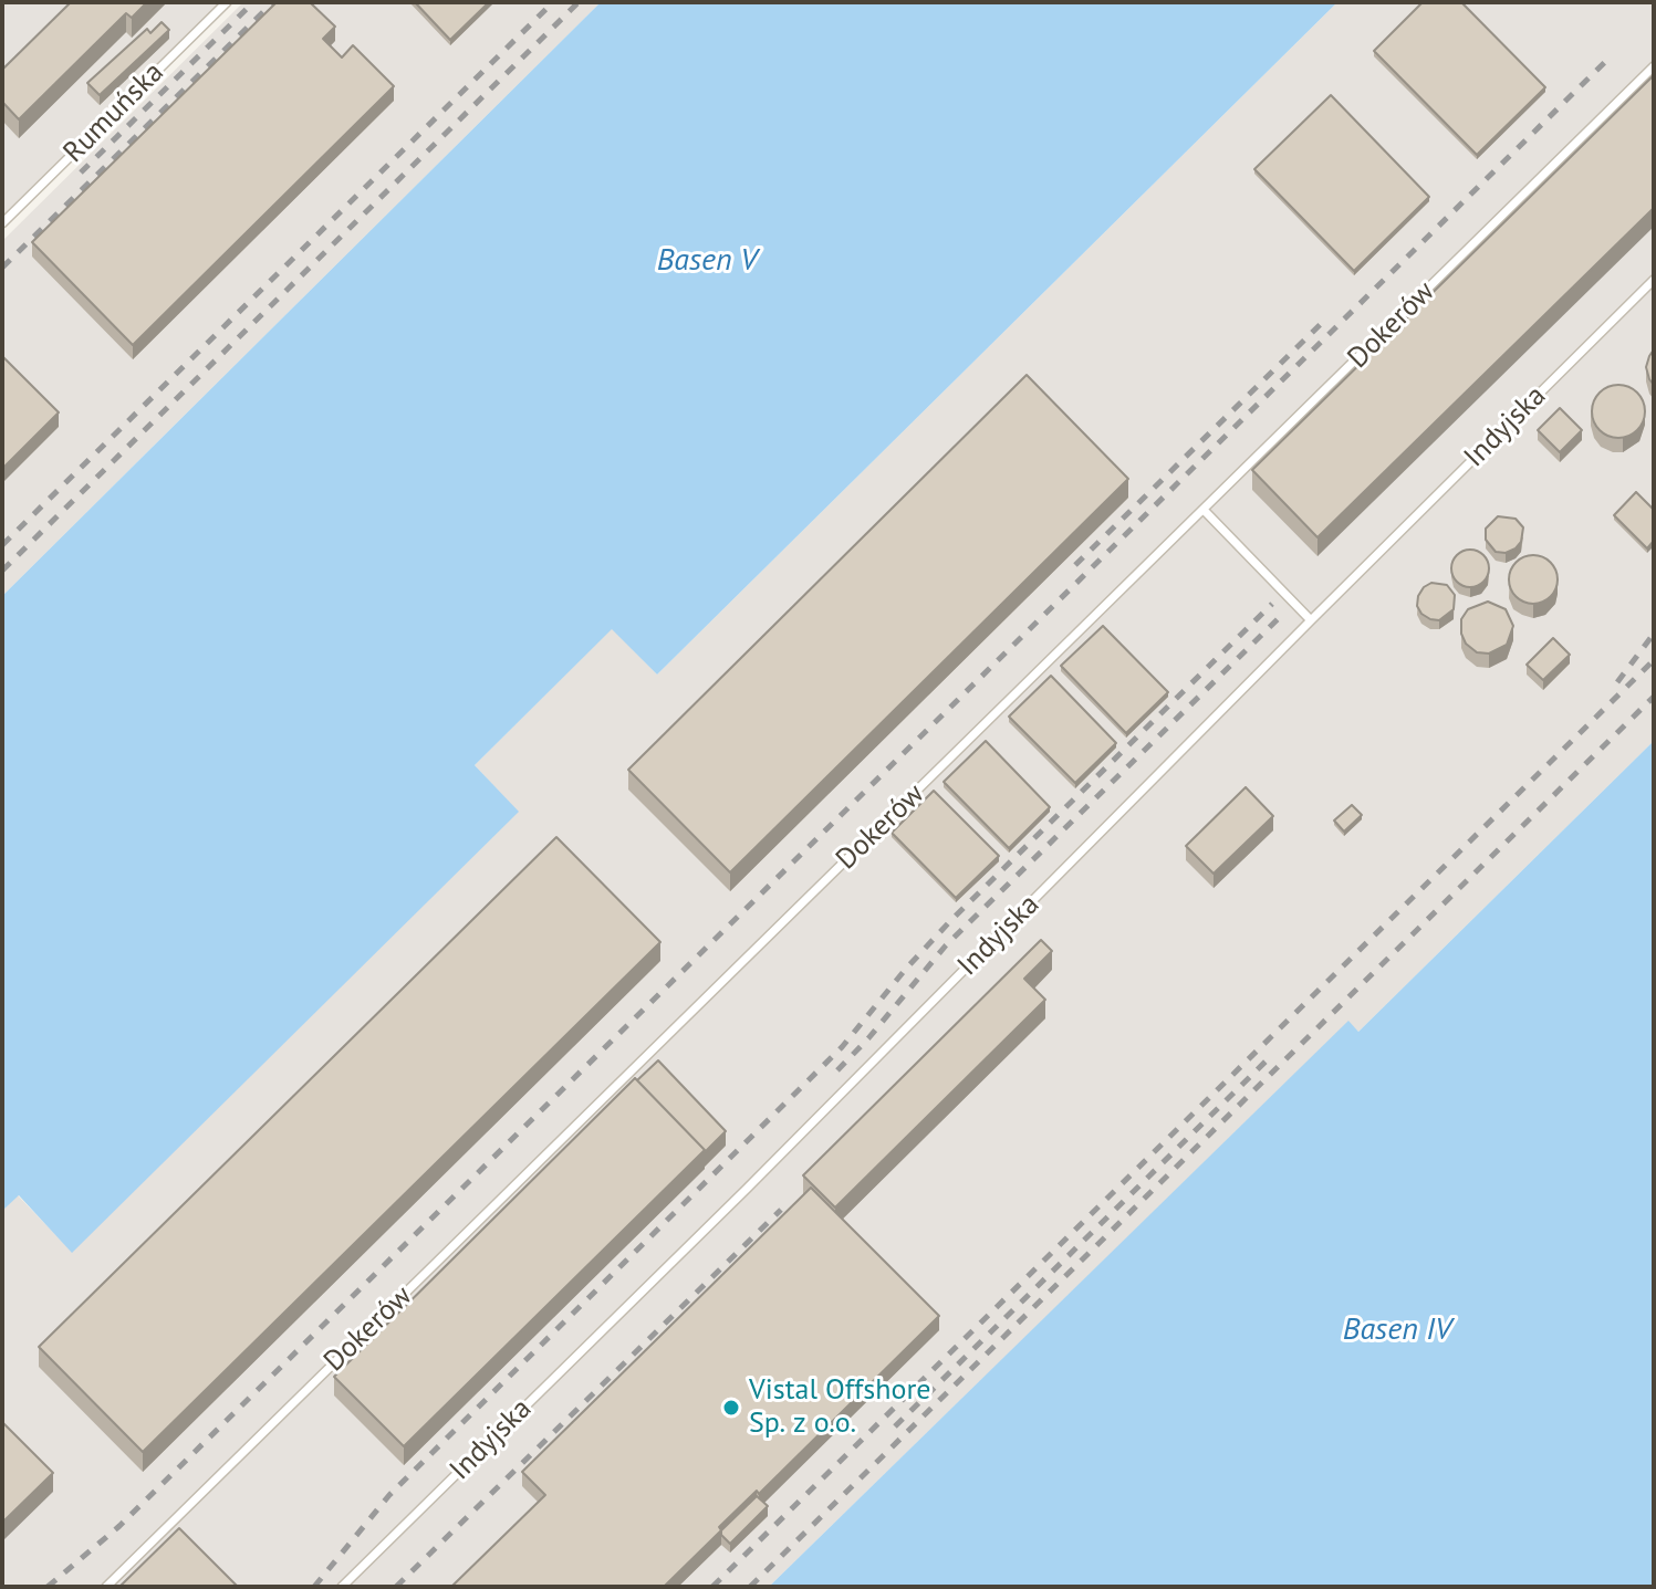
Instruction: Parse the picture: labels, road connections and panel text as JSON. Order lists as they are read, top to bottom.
{
  "streets": {
    "lane": ["Rumuńska", "Dokerów", "Indyjska"]
  },
  "water": ["Basen V", "Basen IV"],
  "places": ["Vistal Offshore Sp. z o.o."]
}
